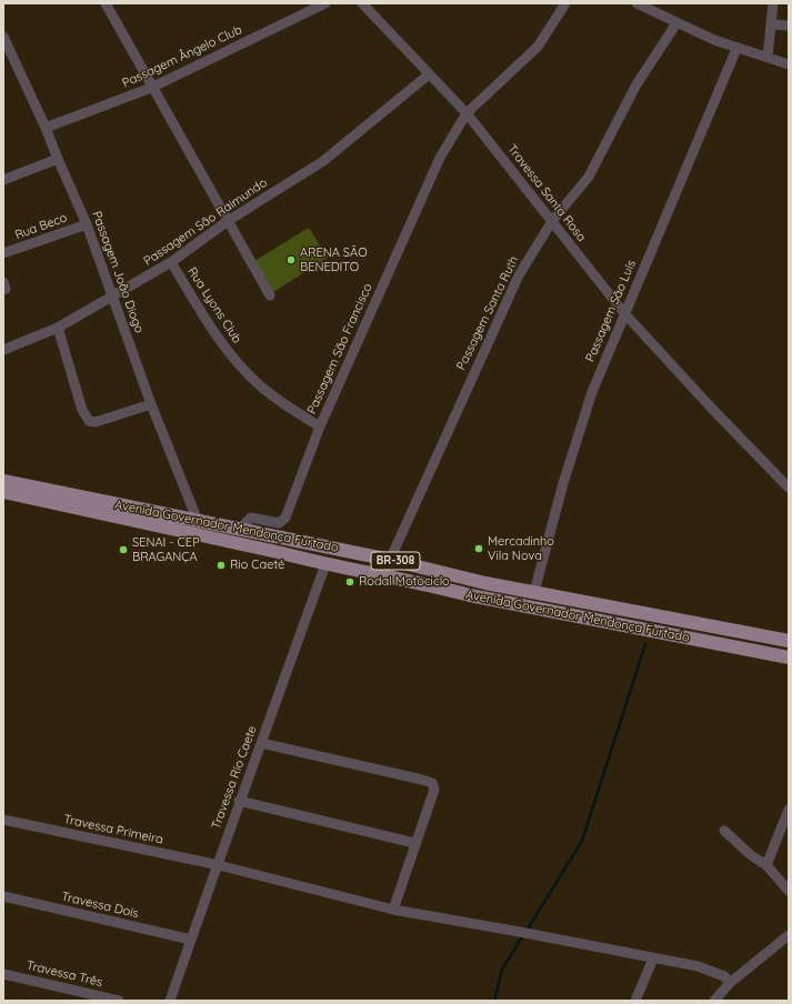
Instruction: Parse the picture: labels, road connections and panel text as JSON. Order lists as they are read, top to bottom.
{
  "streets": {
    "main road": ["Avenida Governador Mendonça Furtado", "BR-308"],
    "street": [
      "Passagem Ângelo Club",
      "Travessa Santa Rosa",
      "Passagem São Raimundo",
      "Rua Beco",
      "Passagem João Diogo",
      "Rua Lyons Club",
      "Passagem São Luís",
      "Passagem Santa Ruth",
      "Passagem São Francisco",
      "Travessa Rio Caete",
      "Travessa Primeira",
      "Travessa Dois",
      "Travessa Três"
    ]
  },
  "crossings": [
    ["Passagem Ângelo Club", "Passagem João Diogo"],
    ["Travessa Santa Rosa", "Passagem São Raimundo"],
    ["Travessa Santa Rosa", "Passagem São Luís"],
    ["Travessa Santa Rosa", "Passagem Santa Ruth"],
    ["Travessa Santa Rosa", "Passagem São Francisco"],
    ["Passagem São Raimundo", "Passagem João Diogo"],
    ["Passagem São Raimundo", "Rua Lyons Club"],
    ["Rua Beco", "Passagem João Diogo"],
    ["Passagem João Diogo", "Avenida Governador Mendonça Furtado"],
    ["Rua Lyons Club", "Passagem São Francisco"],
    ["Passagem São Luís", "Avenida Governador Mendonça Furtado"],
    ["Passagem Santa Ruth", "Avenida Governador Mendonça Furtado"],
    ["Passagem São Francisco", "Avenida Governador Mendonça Furtado"],
    ["Avenida Governador Mendonça Furtado", "Travessa Rio Caete"],
    ["Travessa Rio Caete", "Travessa Primeira"],
    ["Travessa Rio Caete", "Travessa Dois"]
  ],
  "places": [
    "ARENA SÃO BENEDITO",
    "Mercadinho Vila Nova",
    "SENAI - CEP BRAGANÇA",
    "Rio Caeté",
    "Rodal Motociclo"
  ]
}
